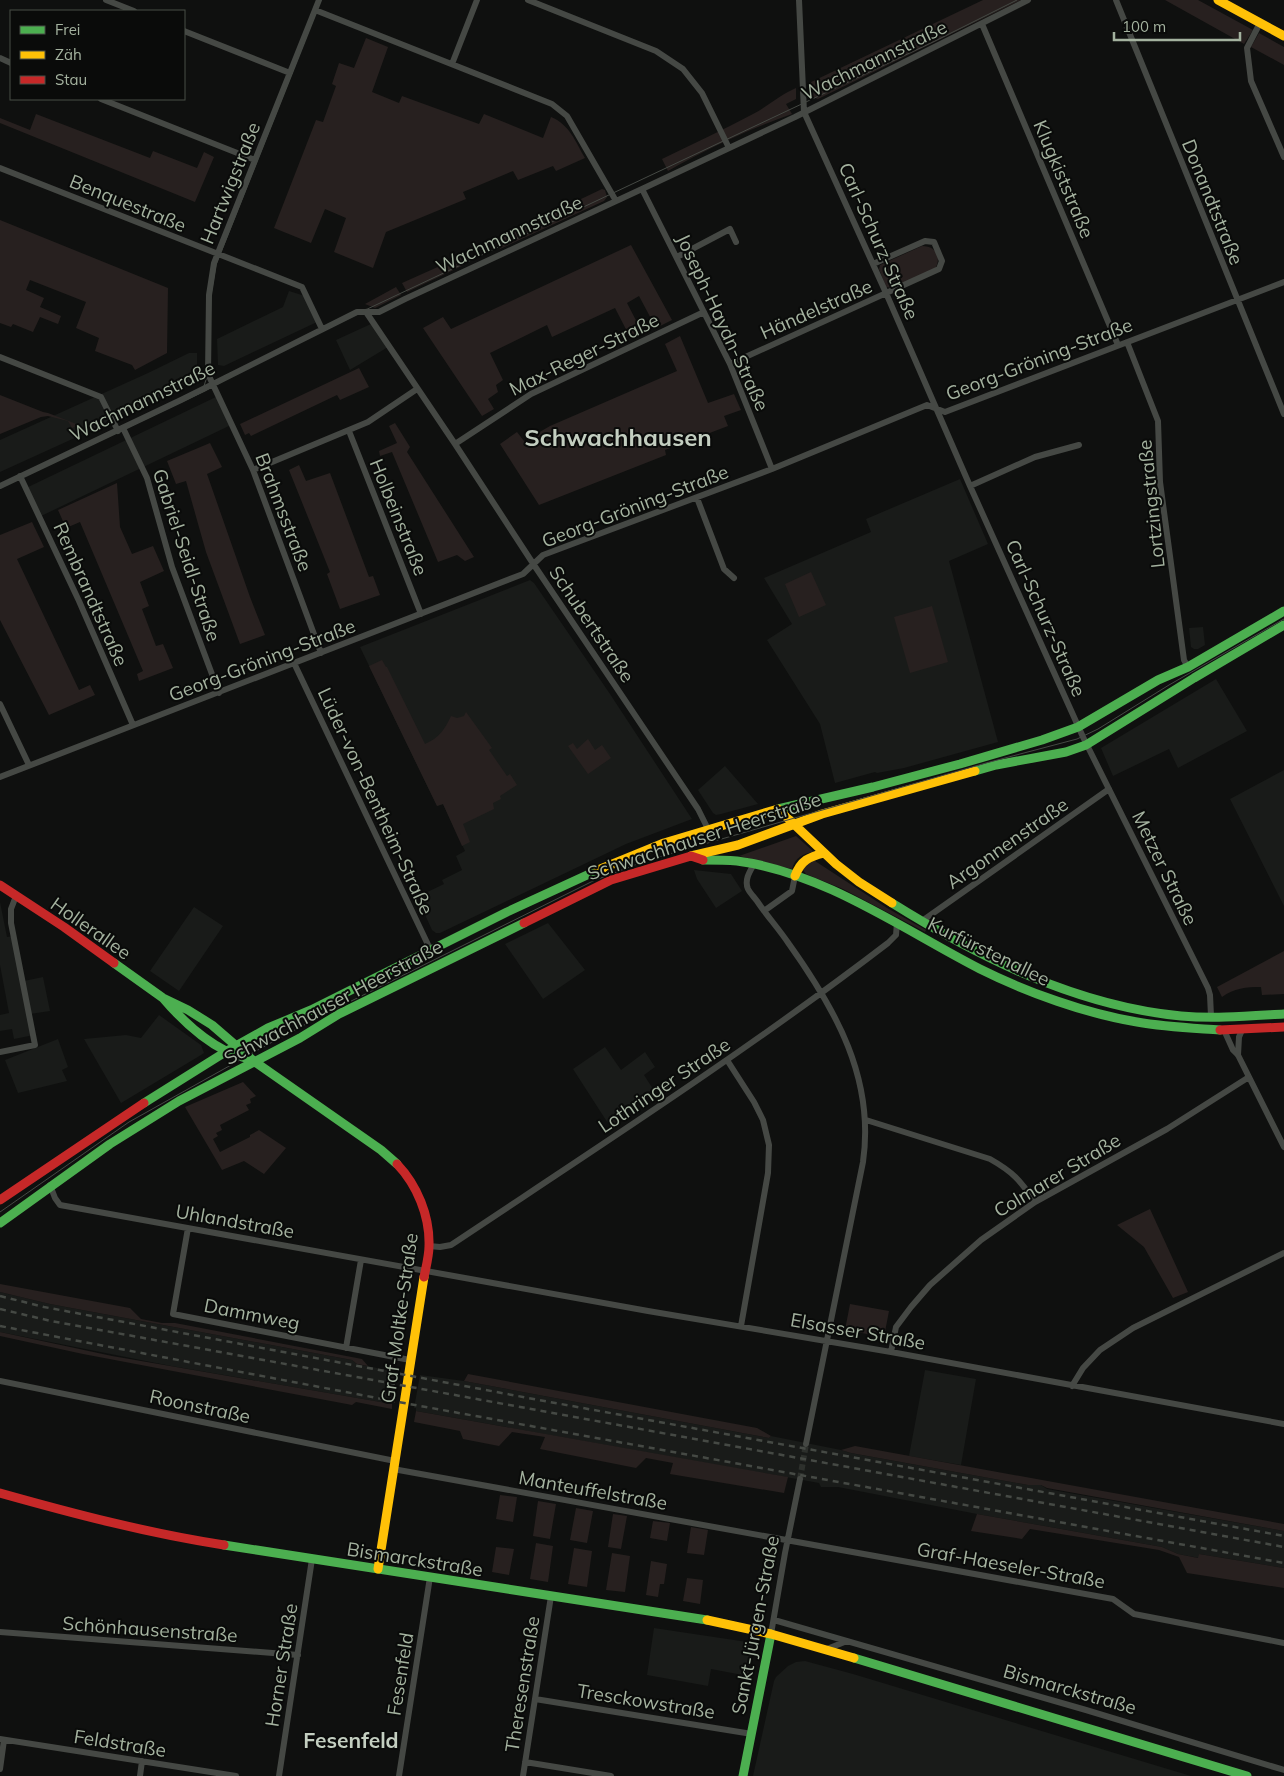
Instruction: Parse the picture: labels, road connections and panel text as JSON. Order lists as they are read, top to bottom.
{
  "streets": {
    "main road": [
      "Schwachhauser Heerstraße",
      "Hollerallee",
      "Kurfürstenallee",
      "Graf-Moltke-Straße",
      "Bismarckstraße",
      "Sankt-Jürgen-Straße"
    ],
    "street": [
      "Wachmannstraße",
      "Klugkiststraße",
      "Hartwigstraße",
      "Donandtstraße",
      "Benquestraße",
      "Carl-Schurz-Straße",
      "Händelstraße",
      "Joseph-Haydn-Straße",
      "Max-Reger-Straße",
      "Georg-Gröning-Straße",
      "Lortzingstraße",
      "Brahmsstraße",
      "Holbeinstraße",
      "Gabriel-Seidl-Straße",
      "Rembrandtstraße",
      "Schubertstraße",
      "Lüder-von-Bentheim-Straße",
      "Argonnenstraße",
      "Metzer Straße",
      "Lothringer Straße",
      "Colmarer Straße",
      "Uhlandstraße",
      "Dammweg",
      "Elsasser Straße",
      "Roonstraße",
      "Manteuffelstraße",
      "Graf-Haeseler-Straße",
      "Schönhausenstraße",
      "Horner Straße",
      "Fesenfeld",
      "Theresenstraße",
      "Tresckowstraße",
      "Feldstraße"
    ]
  },
  "crossings": [
    ["Wachmannstraße", "Klugkiststraße"],
    ["Wachmannstraße", "Hartwigstraße"],
    ["Wachmannstraße", "Benquestraße"],
    ["Wachmannstraße", "Carl-Schurz-Straße"],
    ["Wachmannstraße", "Joseph-Haydn-Straße"],
    ["Wachmannstraße", "Brahmsstraße"],
    ["Wachmannstraße", "Gabriel-Seidl-Straße"],
    ["Wachmannstraße", "Rembrandtstraße"],
    ["Wachmannstraße", "Schubertstraße"],
    ["Klugkiststraße", "Georg-Gröning-Straße"],
    ["Hartwigstraße", "Benquestraße"],
    ["Hartwigstraße", "Brahmsstraße"],
    ["Donandtstraße", "Georg-Gröning-Straße"],
    ["Carl-Schurz-Straße", "Händelstraße"],
    ["Carl-Schurz-Straße", "Georg-Gröning-Straße"],
    ["Carl-Schurz-Straße", "Schwachhauser Heerstraße"],
    ["Carl-Schurz-Straße", "Metzer Straße"],
    ["Händelstraße", "Joseph-Haydn-Straße"],
    ["Joseph-Haydn-Straße", "Max-Reger-Straße"],
    ["Joseph-Haydn-Straße", "Georg-Gröning-Straße"],
    ["Max-Reger-Straße", "Schubertstraße"],
    ["Georg-Gröning-Straße", "Lortzingstraße"],
    ["Georg-Gröning-Straße", "Brahmsstraße"],
    ["Georg-Gröning-Straße", "Holbeinstraße"],
    ["Georg-Gröning-Straße", "Gabriel-Seidl-Straße"],
    ["Georg-Gröning-Straße", "Rembrandtstraße"],
    ["Georg-Gröning-Straße", "Schubertstraße"],
    ["Georg-Gröning-Straße", "Lüder-von-Bentheim-Straße"],
    ["Lortzingstraße", "Schwachhauser Heerstraße"],
    ["Schubertstraße", "Schwachhauser Heerstraße"],
    ["Lüder-von-Bentheim-Straße", "Schwachhauser Heerstraße"],
    ["Schwachhauser Heerstraße", "Metzer Straße"],
    ["Schwachhauser Heerstraße", "Hollerallee"],
    ["Schwachhauser Heerstraße", "Kurfürstenallee"],
    ["Schwachhauser Heerstraße", "Uhlandstraße"],
    ["Schwachhauser Heerstraße", "Graf-Moltke-Straße"],
    ["Argonnenstraße", "Metzer Straße"],
    ["Argonnenstraße", "Kurfürstenallee"],
    ["Metzer Straße", "Kurfürstenallee"],
    ["Hollerallee", "Graf-Moltke-Straße"],
    ["Kurfürstenallee", "Lothringer Straße"],
    ["Lothringer Straße", "Graf-Moltke-Straße"],
    ["Colmarer Straße", "Elsasser Straße"],
    ["Uhlandstraße", "Dammweg"],
    ["Uhlandstraße", "Graf-Moltke-Straße"],
    ["Uhlandstraße", "Elsasser Straße"],
    ["Dammweg", "Graf-Moltke-Straße"],
    ["Graf-Moltke-Straße", "Elsasser Straße"],
    ["Graf-Moltke-Straße", "Roonstraße"],
    ["Graf-Moltke-Straße", "Manteuffelstraße"],
    ["Graf-Moltke-Straße", "Bismarckstraße"],
    ["Roonstraße", "Manteuffelstraße"],
    ["Manteuffelstraße", "Graf-Haeseler-Straße"],
    ["Manteuffelstraße", "Sankt-Jürgen-Straße"],
    ["Bismarckstraße", "Sankt-Jürgen-Straße"],
    ["Bismarckstraße", "Horner Straße"],
    ["Bismarckstraße", "Fesenfeld"],
    ["Bismarckstraße", "Theresenstraße"],
    ["Graf-Haeseler-Straße", "Sankt-Jürgen-Straße"],
    ["Sankt-Jürgen-Straße", "Tresckowstraße"],
    ["Schönhausenstraße", "Horner Straße"],
    ["Theresenstraße", "Tresckowstraße"]
  ],
  "districts": ["Schwachhausen", "Fesenfeld"],
  "legend": ["Frei", "Zäh", "Stau"],
  "scale_bar": "100 m"
}
